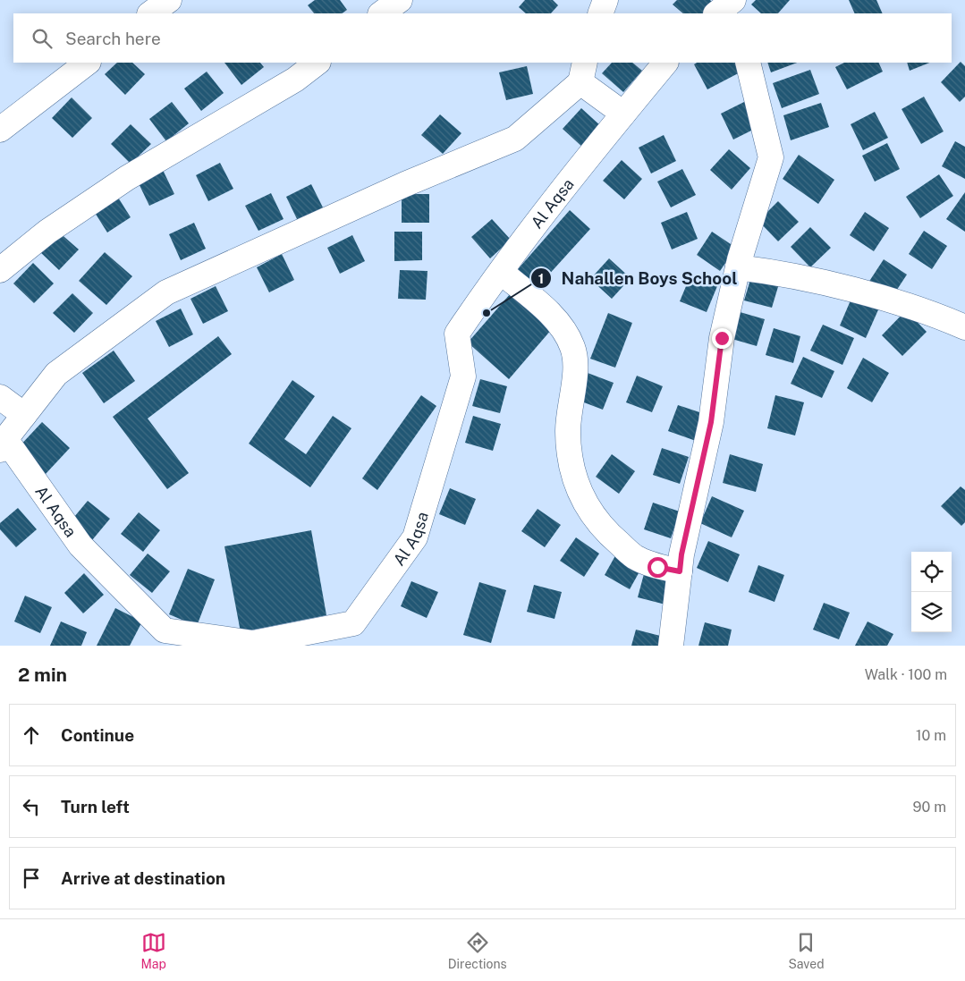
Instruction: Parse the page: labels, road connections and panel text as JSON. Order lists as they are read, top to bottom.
{
  "streets": {
    "street": ["Al Aqsa"]
  },
  "places": ["Nahallen Boys School"],
  "page": {
    "search": "Search here",
    "heading": ["2 min", "Walk · 100 m"],
    "list": [
      ["Continue", "10 m"],
      ["Turn left", "90 m"],
      "Arrive at destination"
    ],
    "nav": ["Map", "Directions", "Saved"]
  }
}
